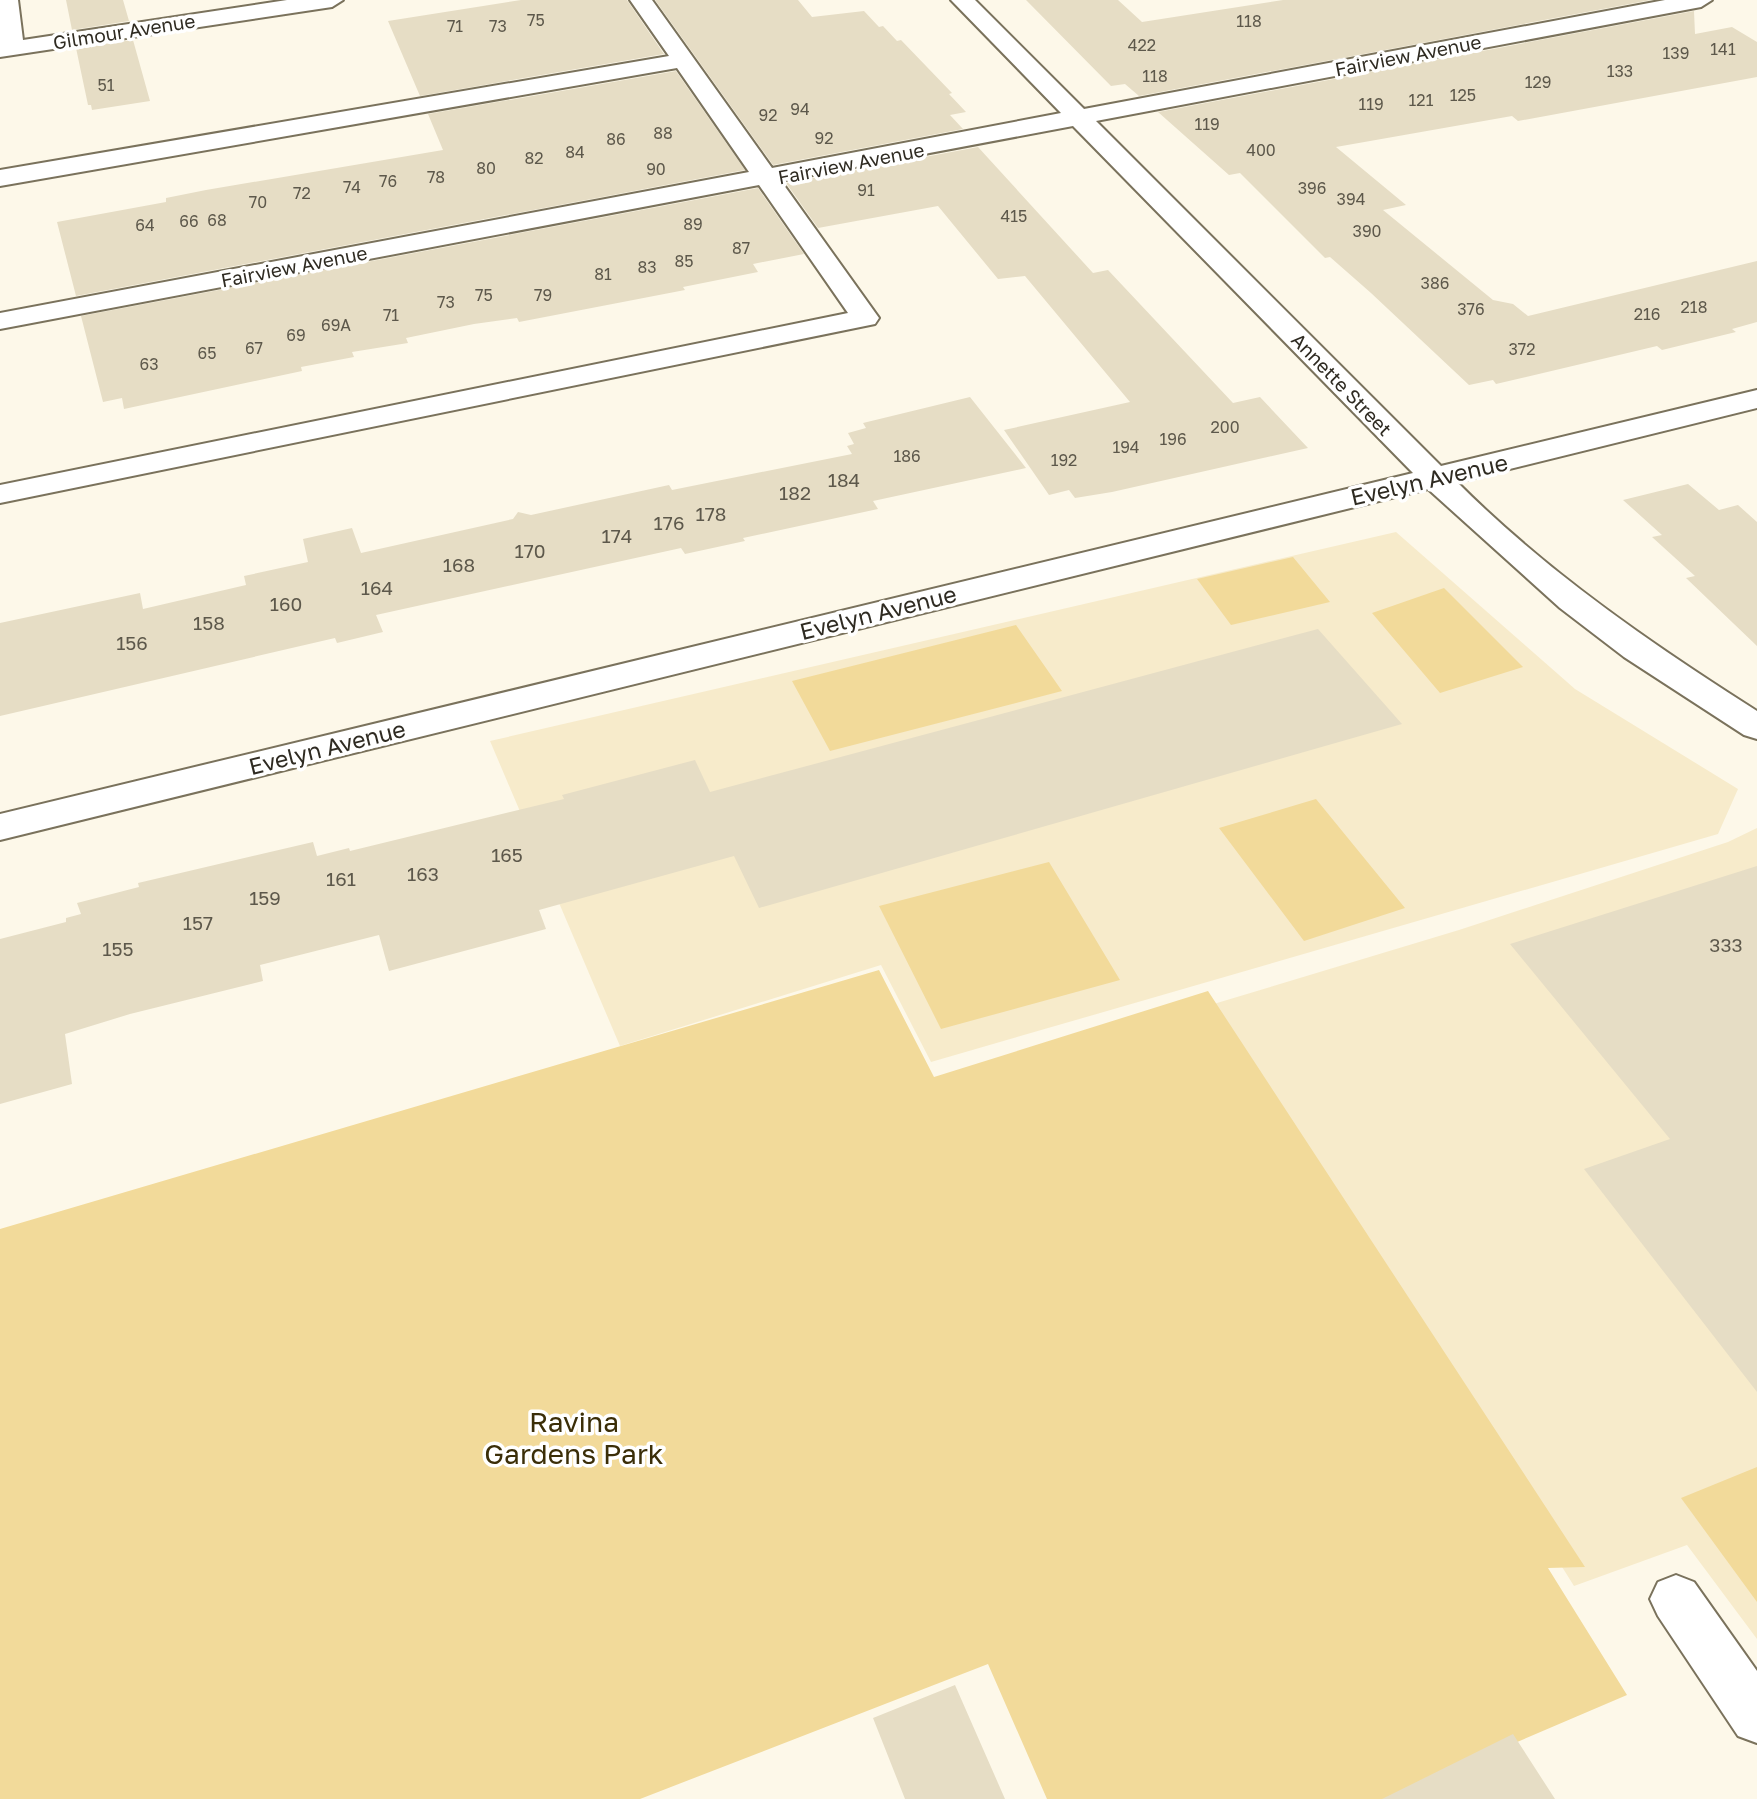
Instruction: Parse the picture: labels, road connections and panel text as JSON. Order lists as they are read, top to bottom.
{
  "streets": {
    "street": [
      "Gilmour Avenue",
      "Fairview Avenue",
      "Annette Street",
      "Evelyn Avenue"
    ]
  },
  "crossings": [
    ["Fairview Avenue", "Annette Street"],
    ["Annette Street", "Evelyn Avenue"]
  ],
  "parks": ["Ravina Gardens Park"],
  "house_numbers": [
    "75",
    "118",
    "71",
    "73",
    "422",
    "141",
    "139",
    "133",
    "118",
    "129",
    "51",
    "125",
    "121",
    "119",
    "94",
    "92",
    "119",
    "88",
    "92",
    "86",
    "400",
    "84",
    "82",
    "80",
    "90",
    "78",
    "76",
    "74",
    "396",
    "91",
    "72",
    "394",
    "70",
    "415",
    "68",
    "66",
    "89",
    "64",
    "390",
    "87",
    "85",
    "83",
    "81",
    "386",
    "75",
    "79",
    "73",
    "218",
    "376",
    "216",
    "71",
    "69A",
    "69",
    "67",
    "372",
    "65",
    "63",
    "200",
    "196",
    "194",
    "186",
    "192",
    "184",
    "182",
    "178",
    "176",
    "174",
    "170",
    "168",
    "164",
    "160",
    "158",
    "156",
    "165",
    "163",
    "161",
    "159",
    "157",
    "333",
    "155"
  ]
}
